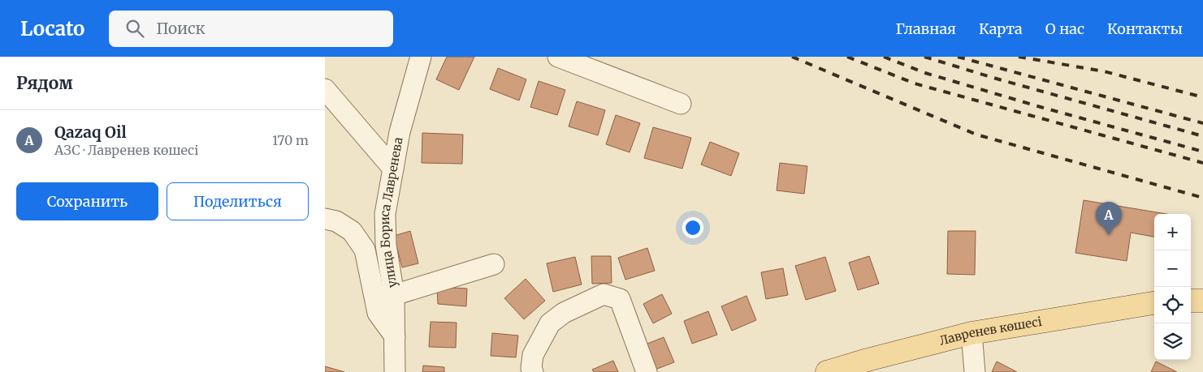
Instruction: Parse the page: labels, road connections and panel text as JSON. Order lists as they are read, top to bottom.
{
  "streets": {
    "main road": ["Лавренев көшесі"],
    "street": ["улица Бориса Лавренева"]
  },
  "page": {
    "header": "Locato",
    "search": "Поиск",
    "nav": [
      "Главная",
      "Карта",
      "О нас",
      "Контакты"
    ],
    "heading": "Рядом",
    "list": [
      {
        "mark": "A",
        "name": "Qazaq Oil",
        "note": "АЗС · Лавренев көшесі",
        "value": "170 m"
      }
    ],
    "buttons": ["Сохранить", "Поделиться"],
    "pins": "A",
    "map_buttons": ["+", "−"]
  }
}
